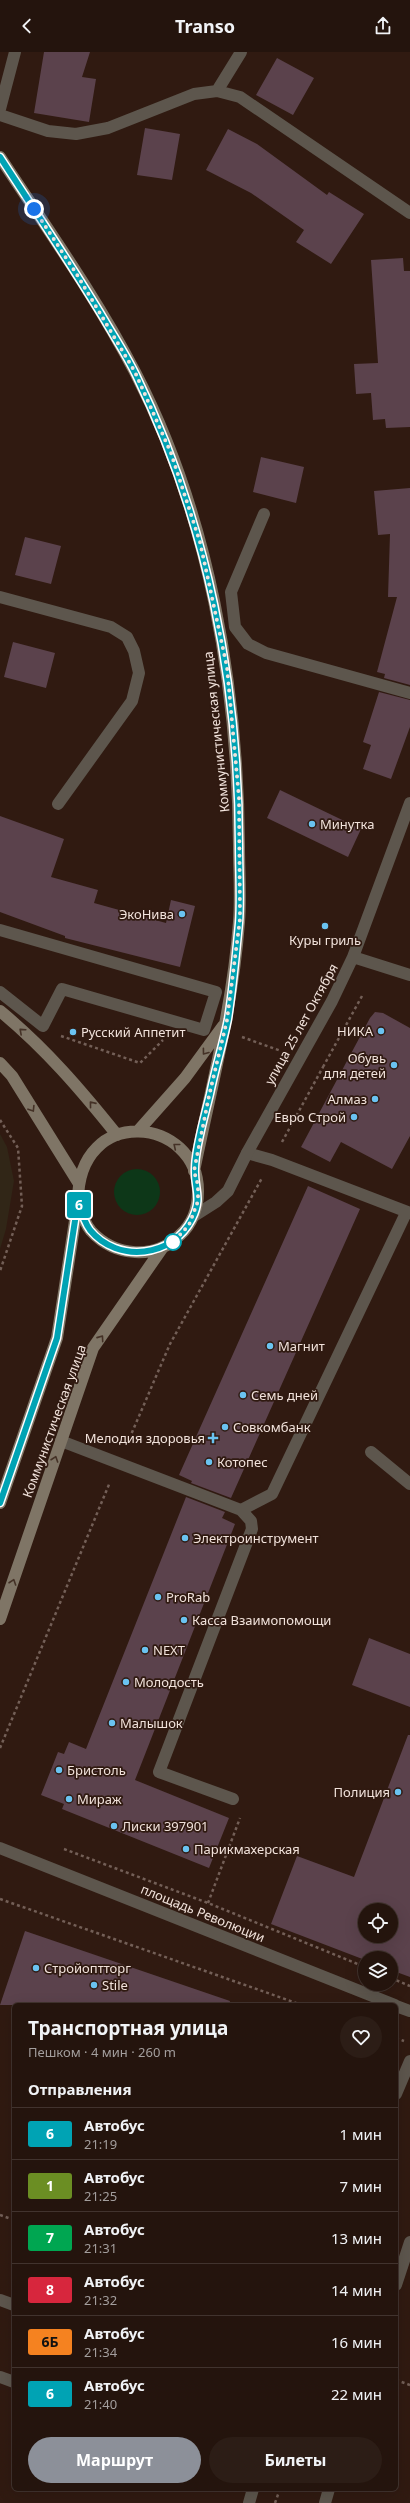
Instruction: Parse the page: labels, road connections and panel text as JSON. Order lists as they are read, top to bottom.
{
  "streets": {
    "main road": ["Коммунистическая улица"],
    "street": ["улица 25 лет Октября", "площадь Революции"]
  },
  "crossings": [
    ["Коммунистическая улица", "улица 25 лет Октября"]
  ],
  "places": {
    "other": [
      "Минутка",
      "ЭкоНива",
      "Куры гриль",
      "НИКА",
      "Русский Аппетит",
      "Обувь для детей",
      "Алмаз",
      "Евро Строй",
      "Магнит",
      "Семь дней",
      "Совкомбанк",
      "Котопес",
      "Электроинструмент",
      "ProRab",
      "Касса Взаимопомощи",
      "NEXT",
      "Молодость",
      "Малышок",
      "Бристоль",
      "Полиция",
      "Мираж",
      "Лиски 397901",
      "Парикмахерская",
      "Стройоптторг",
      "Stile"
    ],
    "health": ["Мелодия здоровья"]
  },
  "lines": ["bus line 6"],
  "page": {
    "header": "Transo",
    "on_map": "6",
    "heading": [
      ["Транспортная улица", "Пешком · 4 мин · 260 m"],
      "Отправления"
    ],
    "list": [
      {
        "mark": "6",
        "name": "Автобус",
        "note": "21:19",
        "value": "1 мин"
      },
      {
        "mark": "1",
        "name": "Автобус",
        "note": "21:25",
        "value": "7 мин"
      },
      {
        "mark": "7",
        "name": "Автобус",
        "note": "21:31",
        "value": "13 мин"
      },
      {
        "mark": "8",
        "name": "Автобус",
        "note": "21:32",
        "value": "14 мин"
      },
      {
        "mark": "6Б",
        "name": "Автобус",
        "note": "21:34",
        "value": "16 мин"
      },
      {
        "mark": "6",
        "name": "Автобус",
        "note": "21:40",
        "value": "22 мин"
      }
    ],
    "buttons": ["Маршрут", "Билеты"]
  }
}
